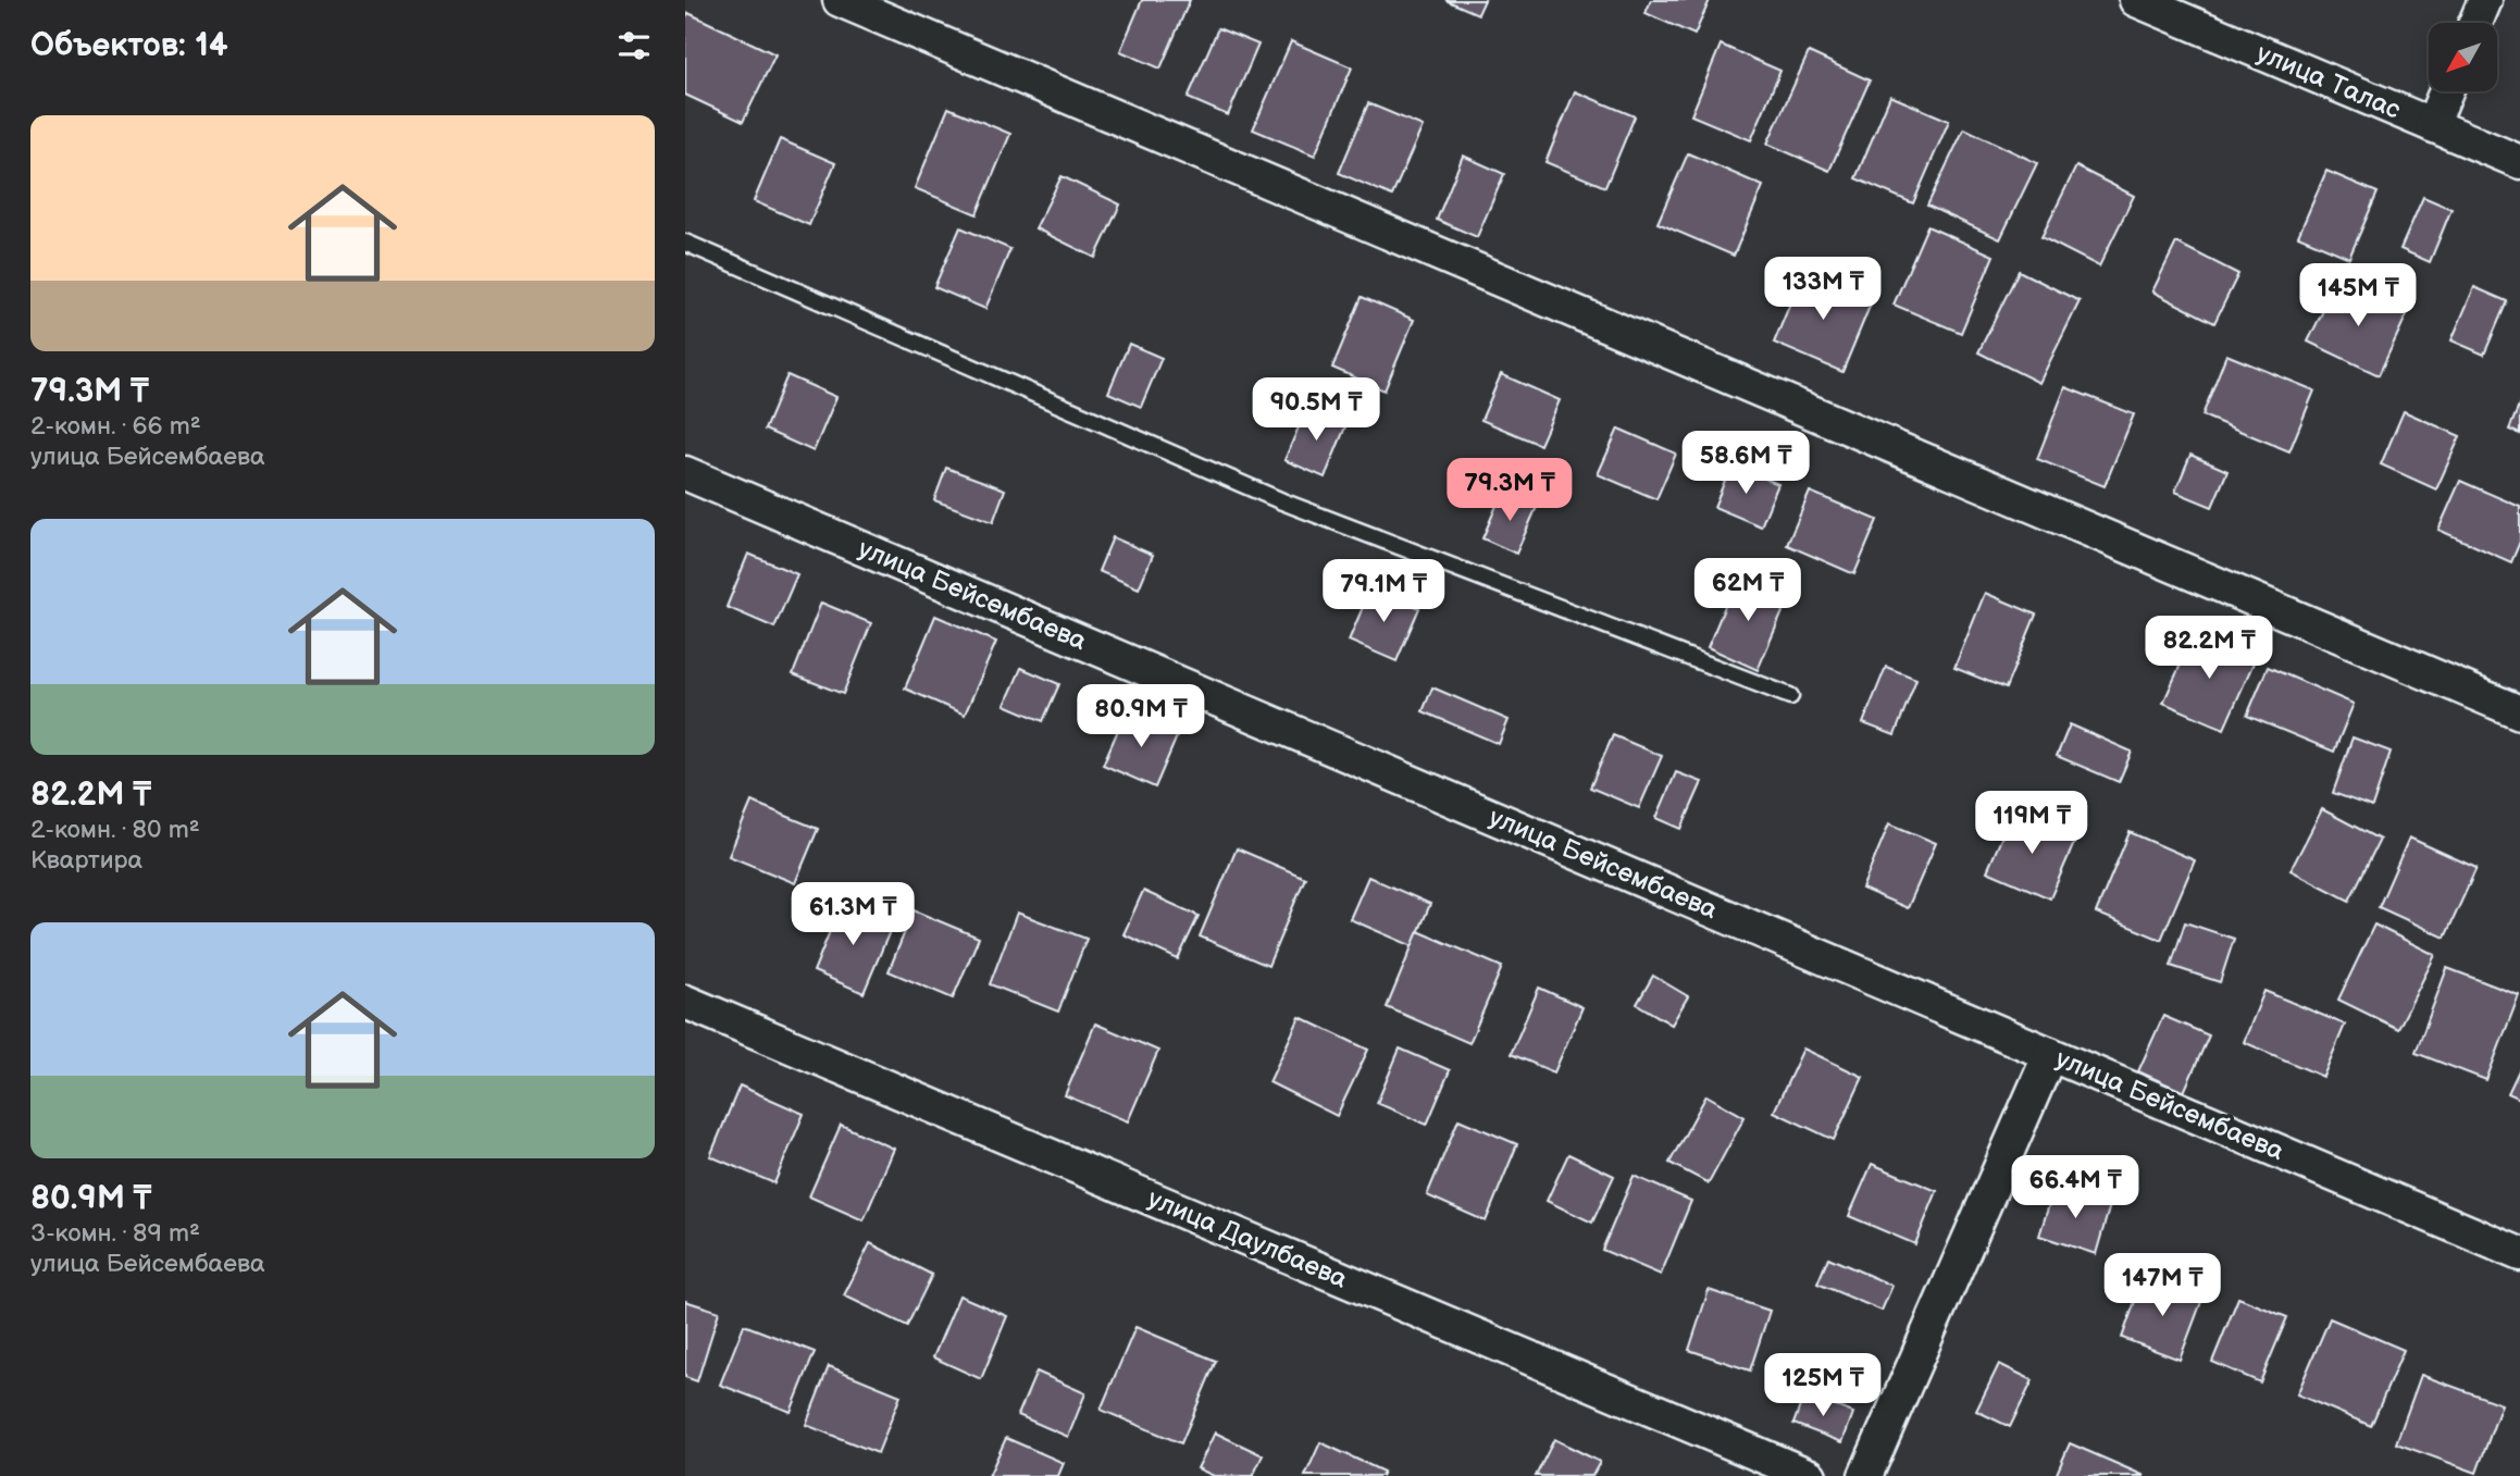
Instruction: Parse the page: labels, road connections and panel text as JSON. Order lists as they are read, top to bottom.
{
  "streets": {
    "street": ["улица Талас", "улица Бейсембаева", "улица Даулбаева"]
  },
  "north": "bottom left",
  "page": {
    "heading": "Объектов: 14",
    "list": [
      {
        "name": "79.3M ₸",
        "note": "2-комн. · 66 m² · улица Бейсембаева"
      },
      {
        "name": "82.2M ₸",
        "note": "2-комн. · 80 m² · Квартира"
      },
      {
        "name": "80.9M ₸",
        "note": "3-комн. · 89 m² · улица Бейсембаева"
      }
    ],
    "price": [
      "133M ₸",
      "145M ₸",
      "90.5M ₸",
      "58.6M ₸",
      "79.3M ₸",
      "62M ₸",
      "79.1M ₸",
      "82.2M ₸",
      "80.9M ₸",
      "119M ₸",
      "61.3M ₸",
      "66.4M ₸",
      "147M ₸",
      "125M ₸"
    ]
  }
}
